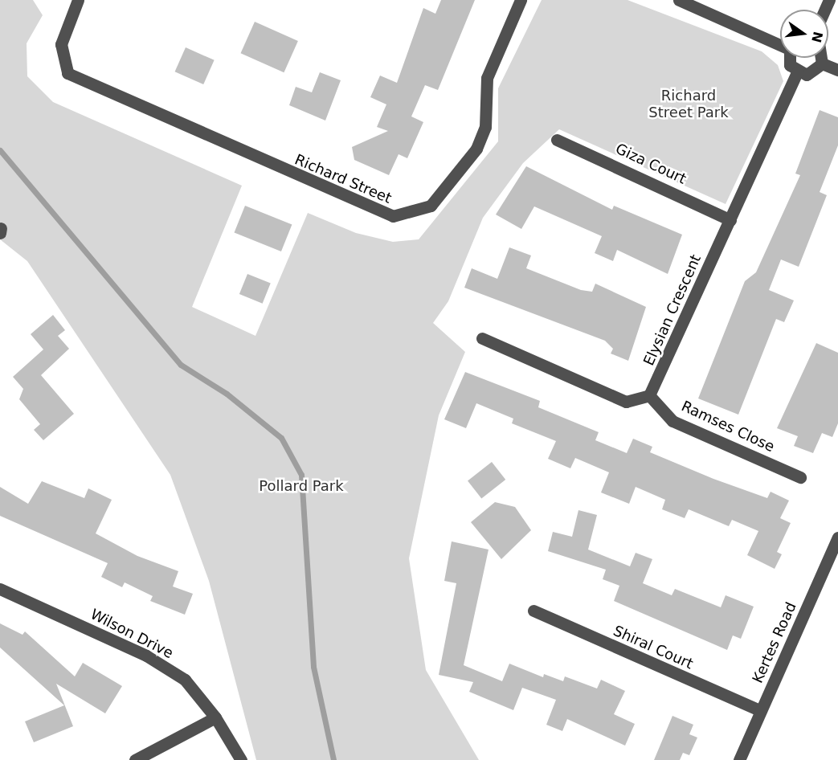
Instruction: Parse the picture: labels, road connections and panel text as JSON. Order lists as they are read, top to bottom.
{
  "streets": {
    "street": [
      "Giza Court",
      "Richard Street",
      "Elysian Crescent",
      "Ramses Close",
      "Wilson Drive",
      "Kertes Road",
      "Shiral Court"
    ]
  },
  "crossings": [
    ["Giza Court", "Elysian Crescent"],
    ["Elysian Crescent", "Ramses Close"],
    ["Kertes Road", "Shiral Court"]
  ],
  "parks": ["Richard Street Park", "Pollard Park"],
  "north": "right"
}
